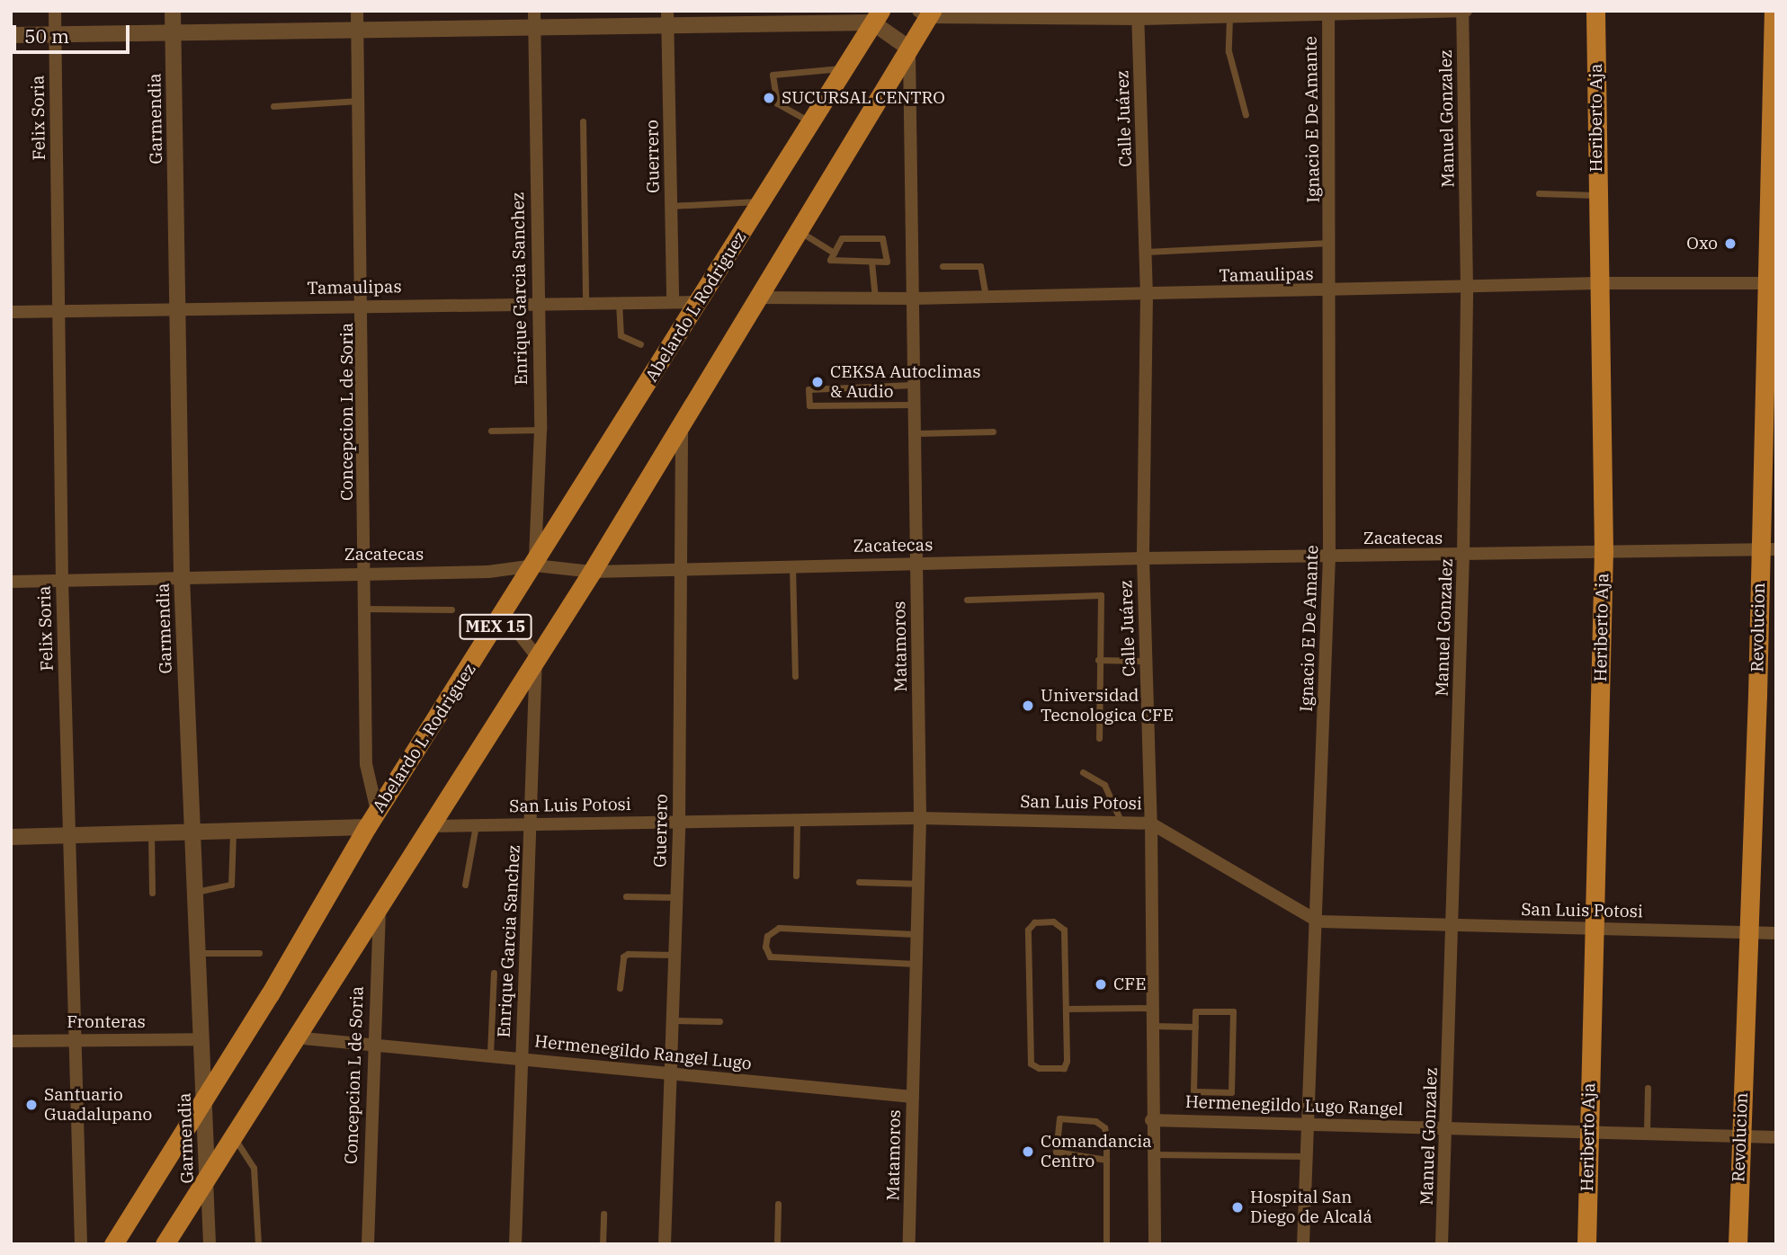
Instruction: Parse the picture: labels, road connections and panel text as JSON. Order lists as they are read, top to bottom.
{
  "streets": {
    "main road": [
      "Heriberto Aja",
      "Abelardo L Rodriguez",
      "MEX 15",
      "Revolucion"
    ],
    "street": [
      "Felix Soria",
      "Garmendia",
      "Calle Juárez",
      "Manuel Gonzalez",
      "Ignacio E De Amante",
      "Guerrero",
      "Tamaulipas",
      "Enrique Garcia Sanchez",
      "Concepcion L de Soria",
      "Zacatecas",
      "Matamoros",
      "San Luis Potosi",
      "Fronteras",
      "Hermenegildo Rangel Lugo",
      "Hermenegildo Lugo Rangel"
    ]
  },
  "crossings": [
    ["Felix Soria", "Tamaulipas"],
    ["Felix Soria", "Zacatecas"],
    ["Felix Soria", "Fronteras"],
    ["Heriberto Aja", "Tamaulipas"],
    ["Heriberto Aja", "Zacatecas"],
    ["Heriberto Aja", "San Luis Potosi"],
    ["Heriberto Aja", "Hermenegildo Lugo Rangel"],
    ["Garmendia", "Tamaulipas"],
    ["Garmendia", "Abelardo L Rodriguez"],
    ["Garmendia", "Zacatecas"],
    ["Garmendia", "MEX 15"],
    ["Garmendia", "Fronteras"],
    ["Calle Juárez", "Tamaulipas"],
    ["Calle Juárez", "Zacatecas"],
    ["Calle Juárez", "San Luis Potosi"],
    ["Calle Juárez", "Hermenegildo Lugo Rangel"],
    ["Manuel Gonzalez", "Tamaulipas"],
    ["Manuel Gonzalez", "Zacatecas"],
    ["Manuel Gonzalez", "San Luis Potosi"],
    ["Manuel Gonzalez", "Hermenegildo Lugo Rangel"],
    ["Ignacio E De Amante", "Tamaulipas"],
    ["Ignacio E De Amante", "Zacatecas"],
    ["Ignacio E De Amante", "San Luis Potosi"],
    ["Ignacio E De Amante", "Hermenegildo Lugo Rangel"],
    ["Guerrero", "Tamaulipas"],
    ["Guerrero", "Zacatecas"],
    ["Guerrero", "MEX 15"],
    ["Guerrero", "San Luis Potosi"],
    ["Guerrero", "Hermenegildo Rangel Lugo"],
    ["Tamaulipas", "Enrique Garcia Sanchez"],
    ["Tamaulipas", "Abelardo L Rodriguez"],
    ["Tamaulipas", "Concepcion L de Soria"],
    ["Tamaulipas", "MEX 15"],
    ["Tamaulipas", "Revolucion"],
    ["Tamaulipas", "Matamoros"],
    ["Enrique Garcia Sanchez", "Abelardo L Rodriguez"],
    ["Enrique Garcia Sanchez", "Zacatecas"],
    ["Enrique Garcia Sanchez", "MEX 15"],
    ["Enrique Garcia Sanchez", "San Luis Potosi"],
    ["Enrique Garcia Sanchez", "Hermenegildo Rangel Lugo"],
    ["Abelardo L Rodriguez", "Concepcion L de Soria"],
    ["Abelardo L Rodriguez", "Zacatecas"],
    ["Concepcion L de Soria", "Zacatecas"],
    ["Concepcion L de Soria", "MEX 15"],
    ["Concepcion L de Soria", "Hermenegildo Rangel Lugo"],
    ["Zacatecas", "MEX 15"],
    ["Zacatecas", "Revolucion"],
    ["Zacatecas", "Matamoros"],
    ["MEX 15", "Matamoros"],
    ["MEX 15", "San Luis Potosi"],
    ["MEX 15", "Hermenegildo Rangel Lugo"],
    ["Revolucion", "San Luis Potosi"],
    ["Revolucion", "Hermenegildo Lugo Rangel"],
    ["Matamoros", "San Luis Potosi"],
    ["Matamoros", "Hermenegildo Rangel Lugo"]
  ],
  "places": [
    "SUCURSAL CENTRO",
    "Oxo",
    "CEKSA Autoclimas & Audio",
    "Universidad Tecnologica CFE",
    "CFE",
    "Santuario Guadalupano",
    "Comandancia Centro",
    "Hospital San Diego de Alcalá"
  ],
  "scale_bar": "50 m"
}
